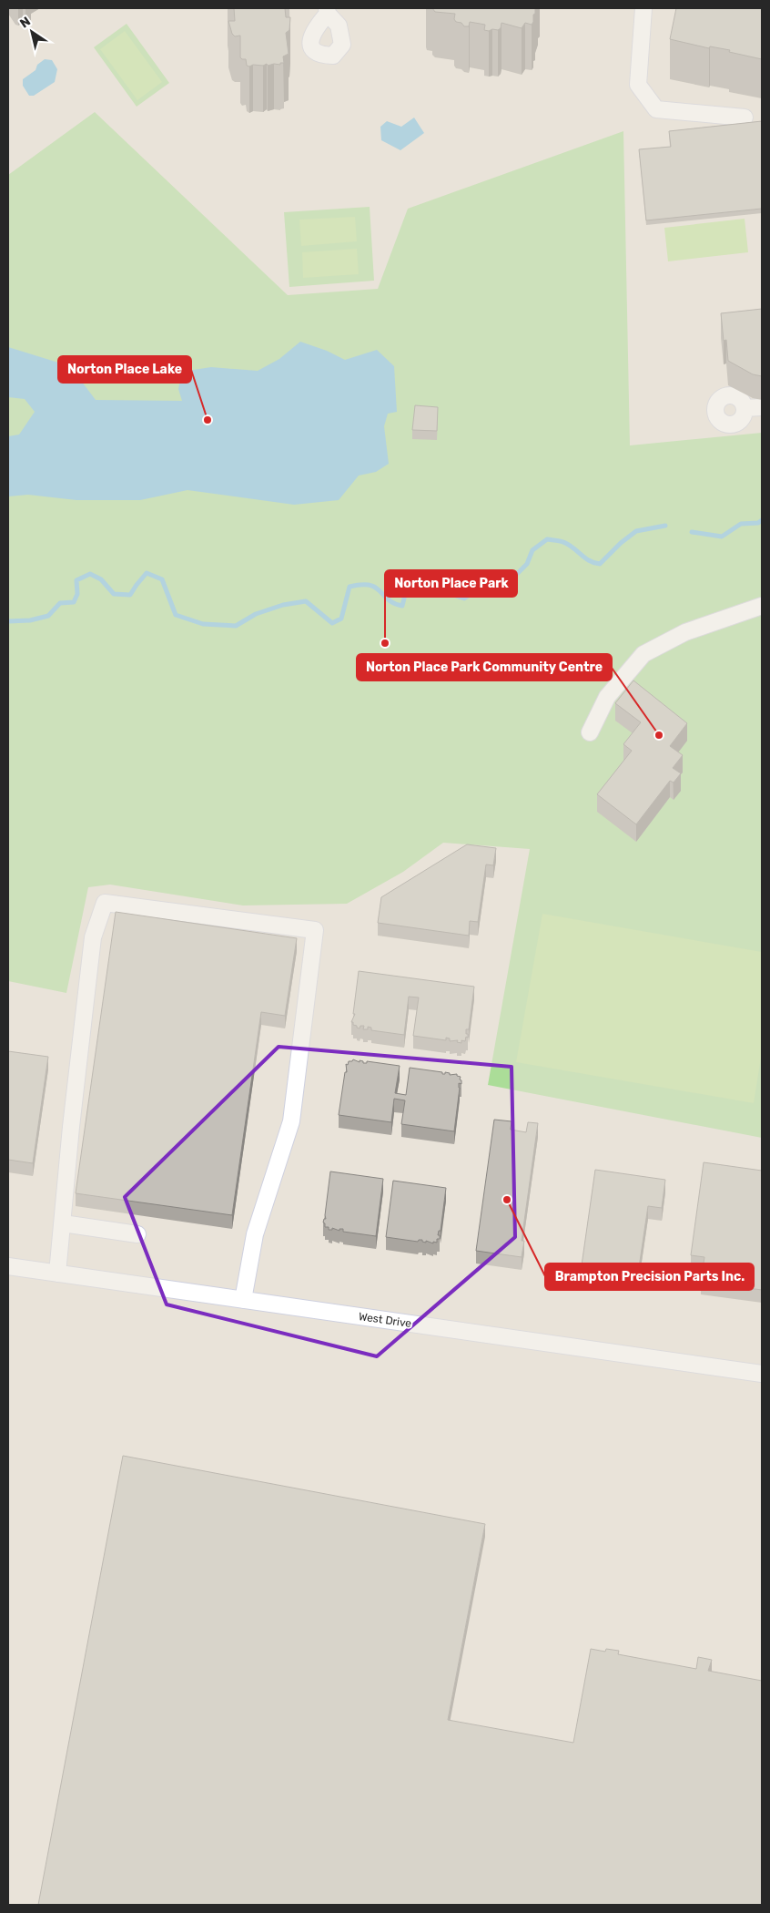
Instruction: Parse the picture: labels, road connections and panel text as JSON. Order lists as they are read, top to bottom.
{
  "streets": {
    "street": ["West Drive"]
  },
  "places": [
    "Norton Place Lake",
    "Norton Place Park",
    "Norton Place Park Community Centre",
    "Brampton Precision Parts Inc."
  ],
  "north": "top left"
}
